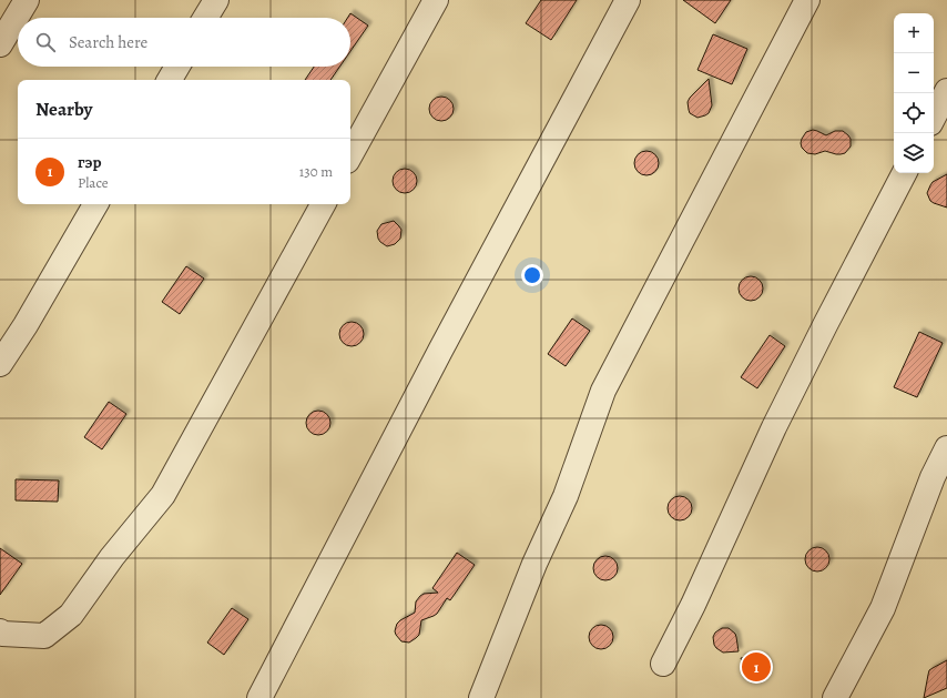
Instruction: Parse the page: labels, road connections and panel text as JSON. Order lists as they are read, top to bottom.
{
  "page": {
    "map_buttons": ["+", "−"],
    "search": "Search here",
    "heading": "Nearby",
    "list": [
      {
        "mark": "1",
        "name": "гэр",
        "note": "Place",
        "value": "130 m"
      }
    ],
    "pins": "1"
  }
}
